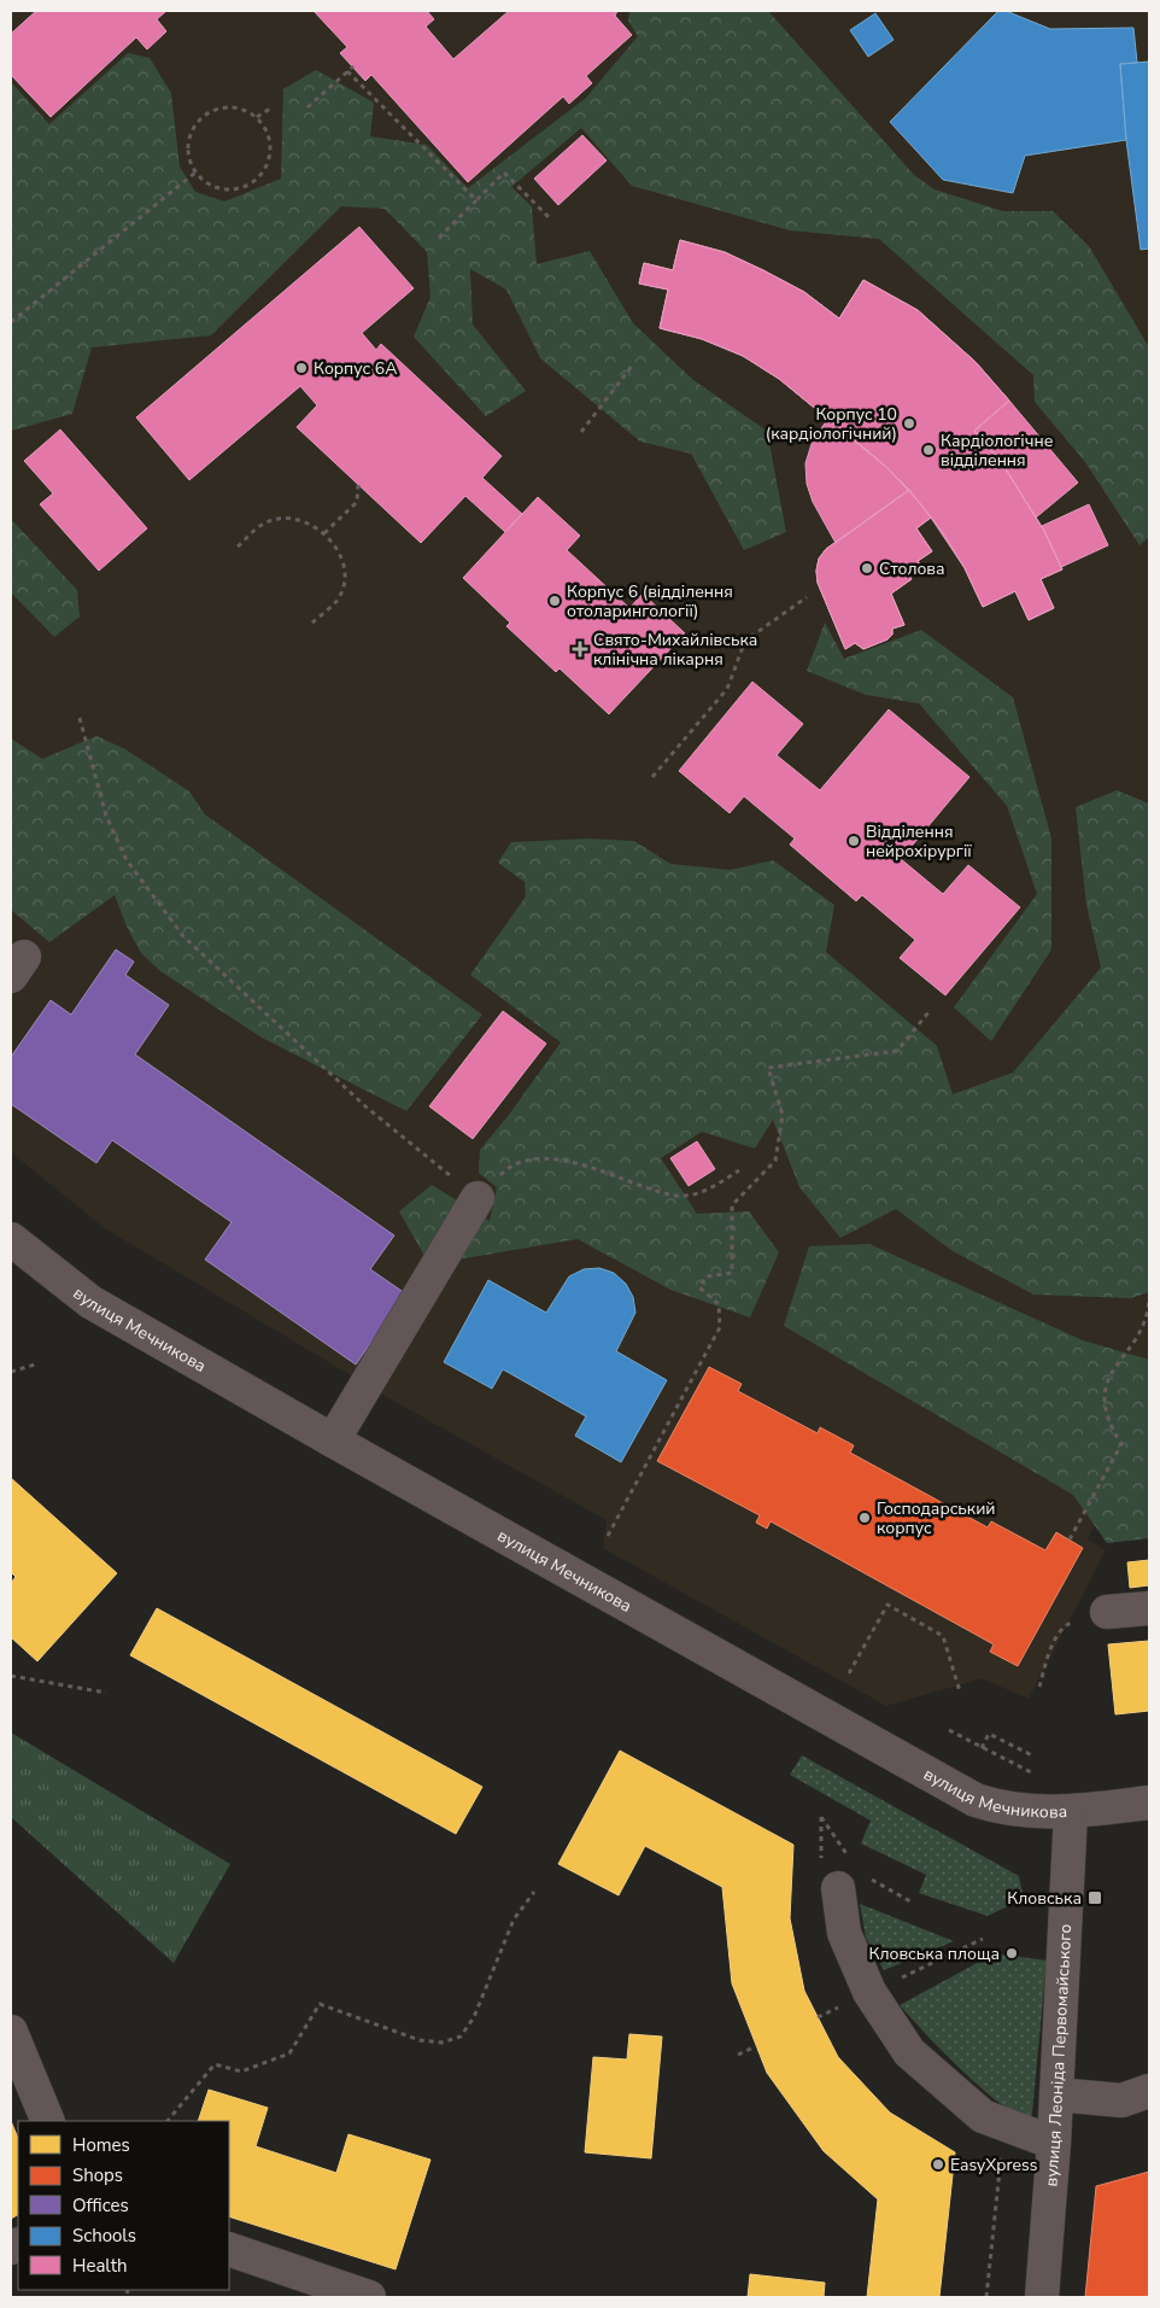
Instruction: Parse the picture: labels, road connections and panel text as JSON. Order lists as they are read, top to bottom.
{
  "streets": {
    "street": ["вулиця Мечникова", "вулиця Леоніда Первомайського"]
  },
  "crossings": [
    ["вулиця Мечникова", "вулиця Леоніда Первомайського"]
  ],
  "places": {
    "other": [
      "Корпус 6А",
      "Корпус 10 (кардіологічний)",
      "Кардіологічне відділення",
      "Столова",
      "Корпус 6 (відділення отоларингології)",
      "Відділення нейрохірургії",
      "Господарський корпус",
      "Кловська площа",
      "EasyXpress"
    ],
    "health": ["Свято-Михайлівська клінічна лікарня"],
    "transit": ["Кловська"]
  },
  "legend": [
    "Homes",
    "Shops",
    "Offices",
    "Schools",
    "Health"
  ]
}
